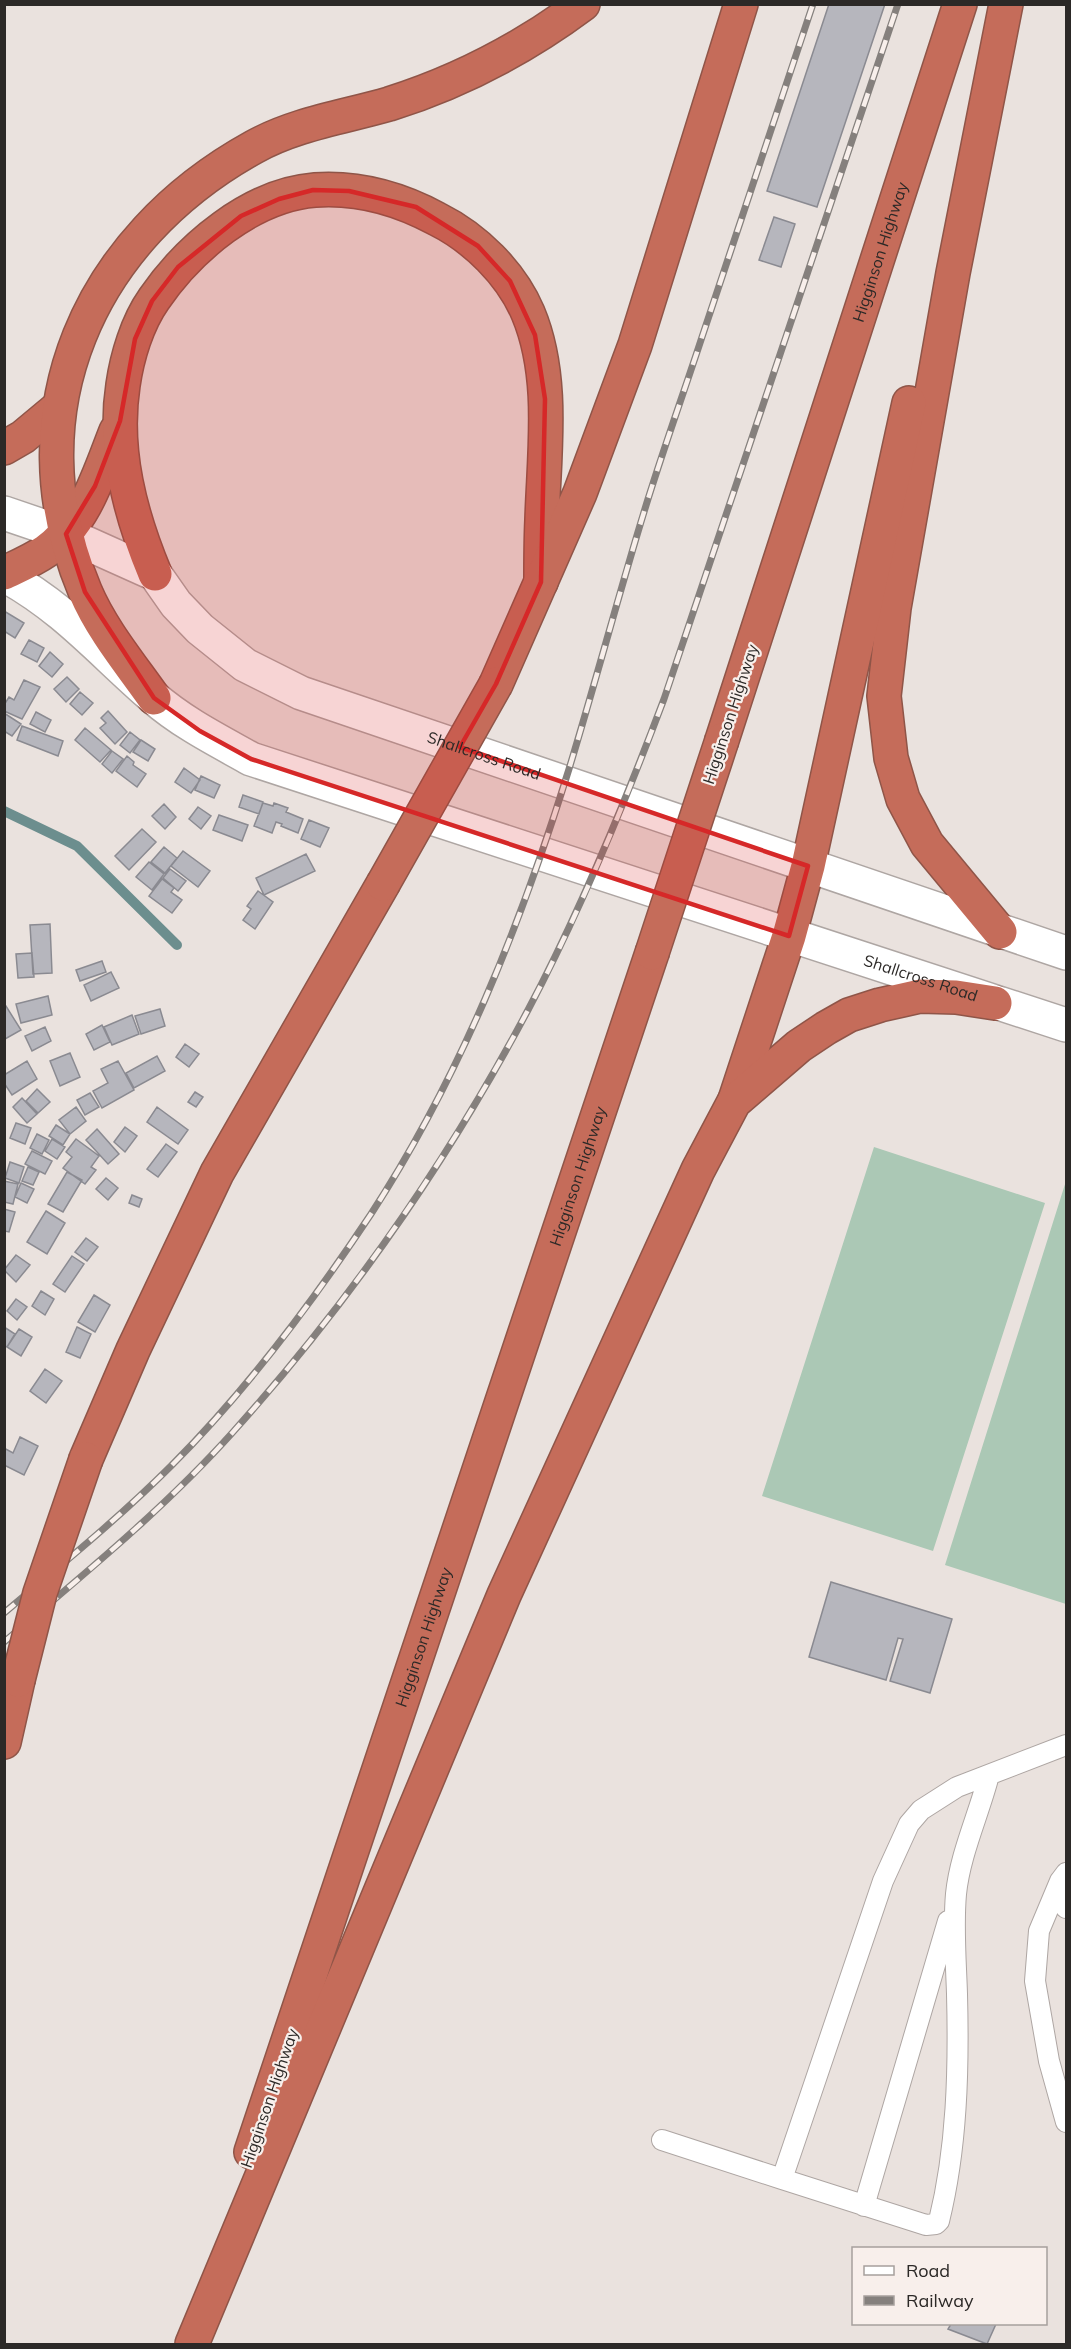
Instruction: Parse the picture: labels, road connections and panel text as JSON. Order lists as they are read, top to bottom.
{
  "streets": {
    "highway": ["Higginson Highway"],
    "street": ["Shallcross Road"]
  },
  "legend": ["Road", "Railway"]
}
